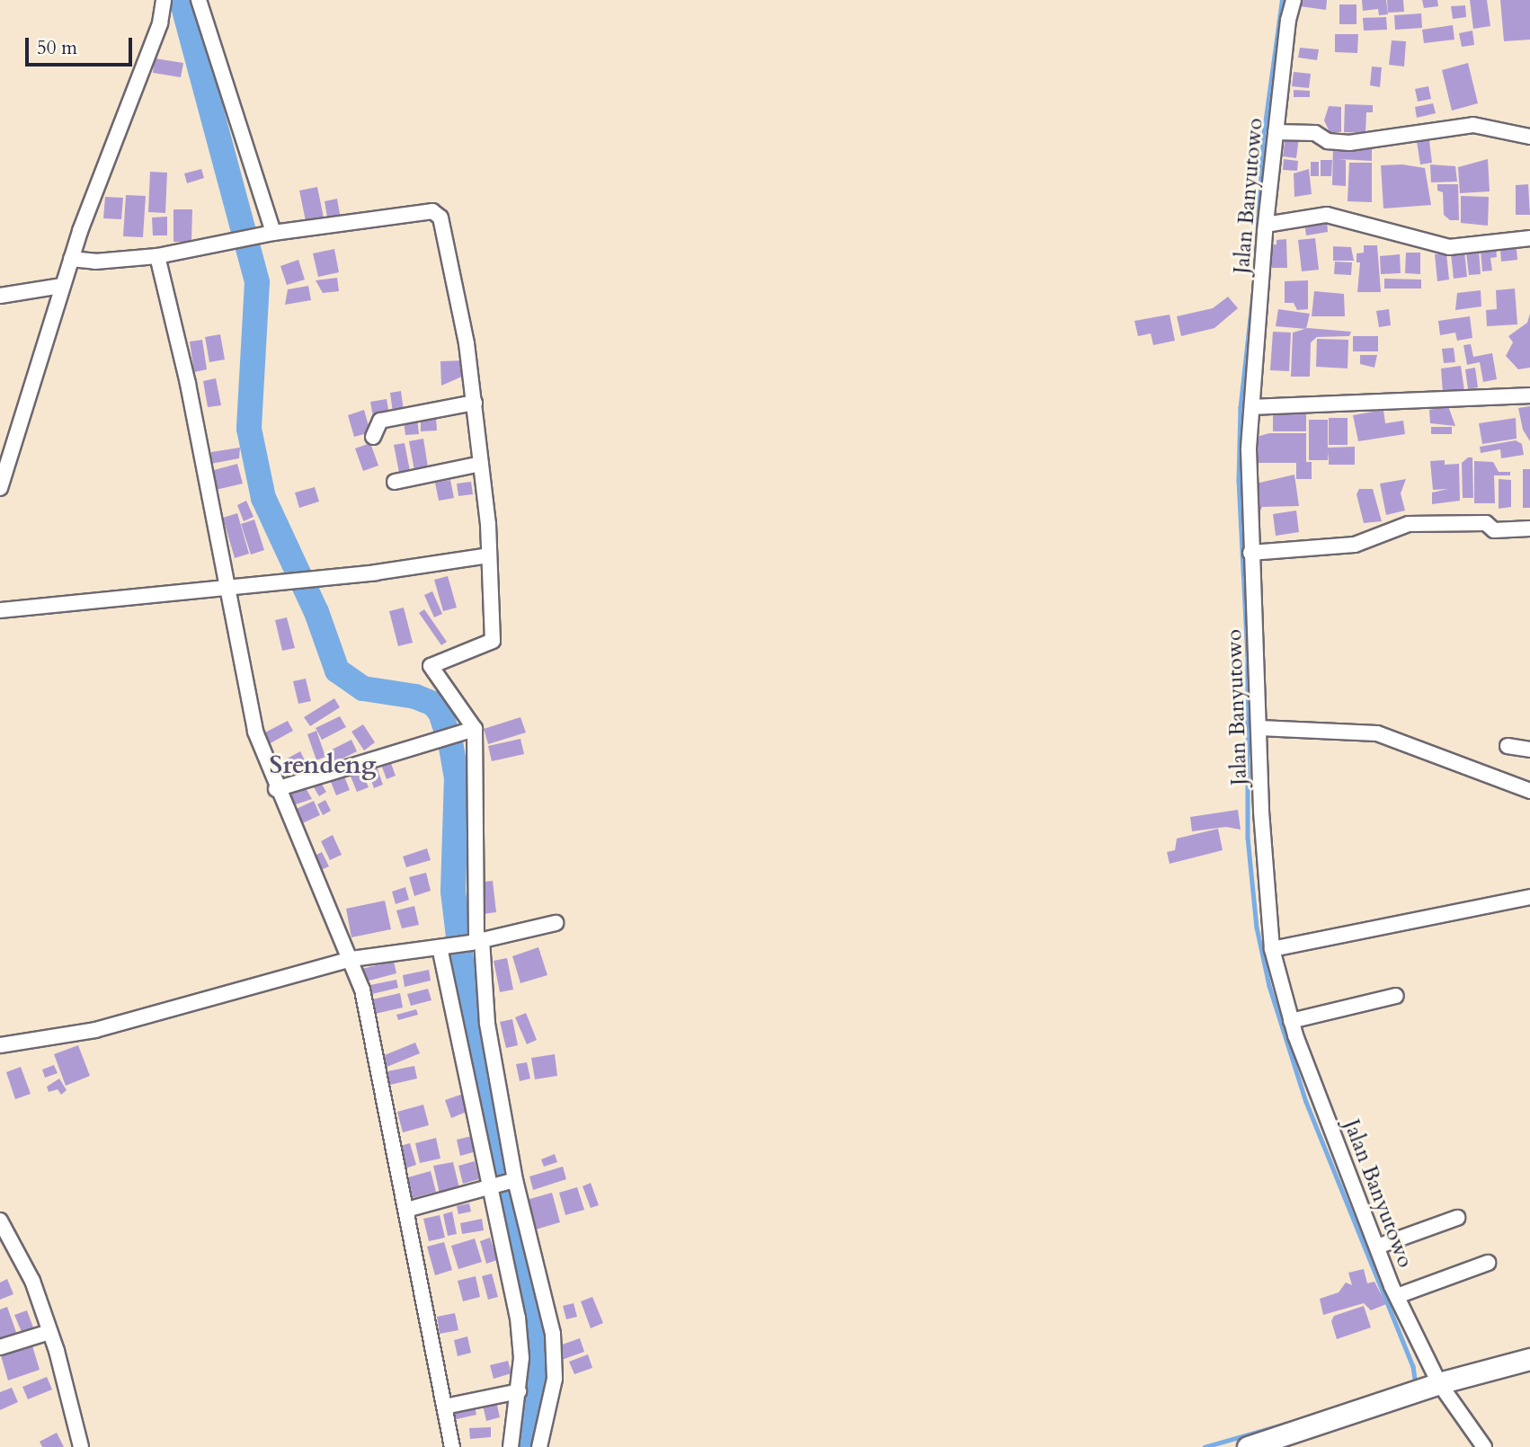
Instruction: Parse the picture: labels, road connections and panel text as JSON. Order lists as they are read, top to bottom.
{
  "streets": {
    "street": ["Jalan Banyutowo"]
  },
  "districts": ["Srendeng"],
  "scale_bar": "50 m"
}
